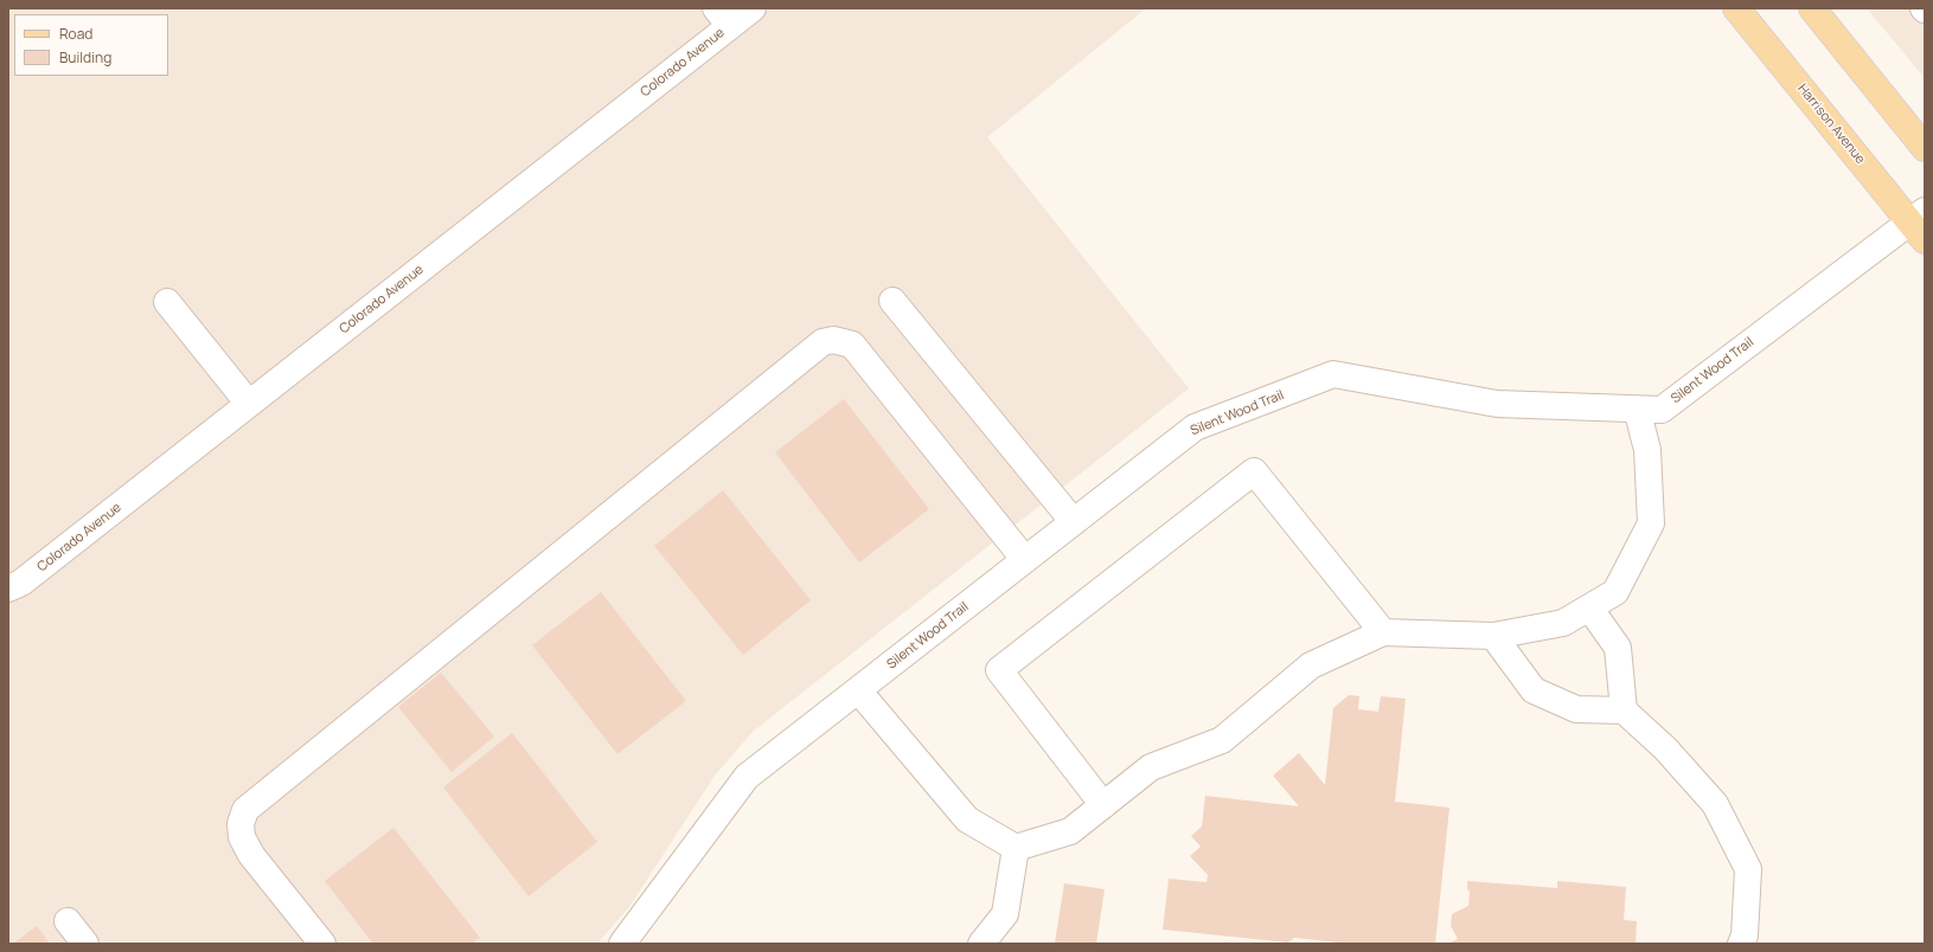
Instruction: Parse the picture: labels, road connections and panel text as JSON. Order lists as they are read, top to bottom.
{
  "streets": {
    "main road": ["Harrison Avenue"],
    "street": ["Colorado Avenue", "Silent Wood Trail"]
  },
  "crossings": [
    ["Harrison Avenue", "Silent Wood Trail"]
  ],
  "legend": ["Road", "Building"]
}
